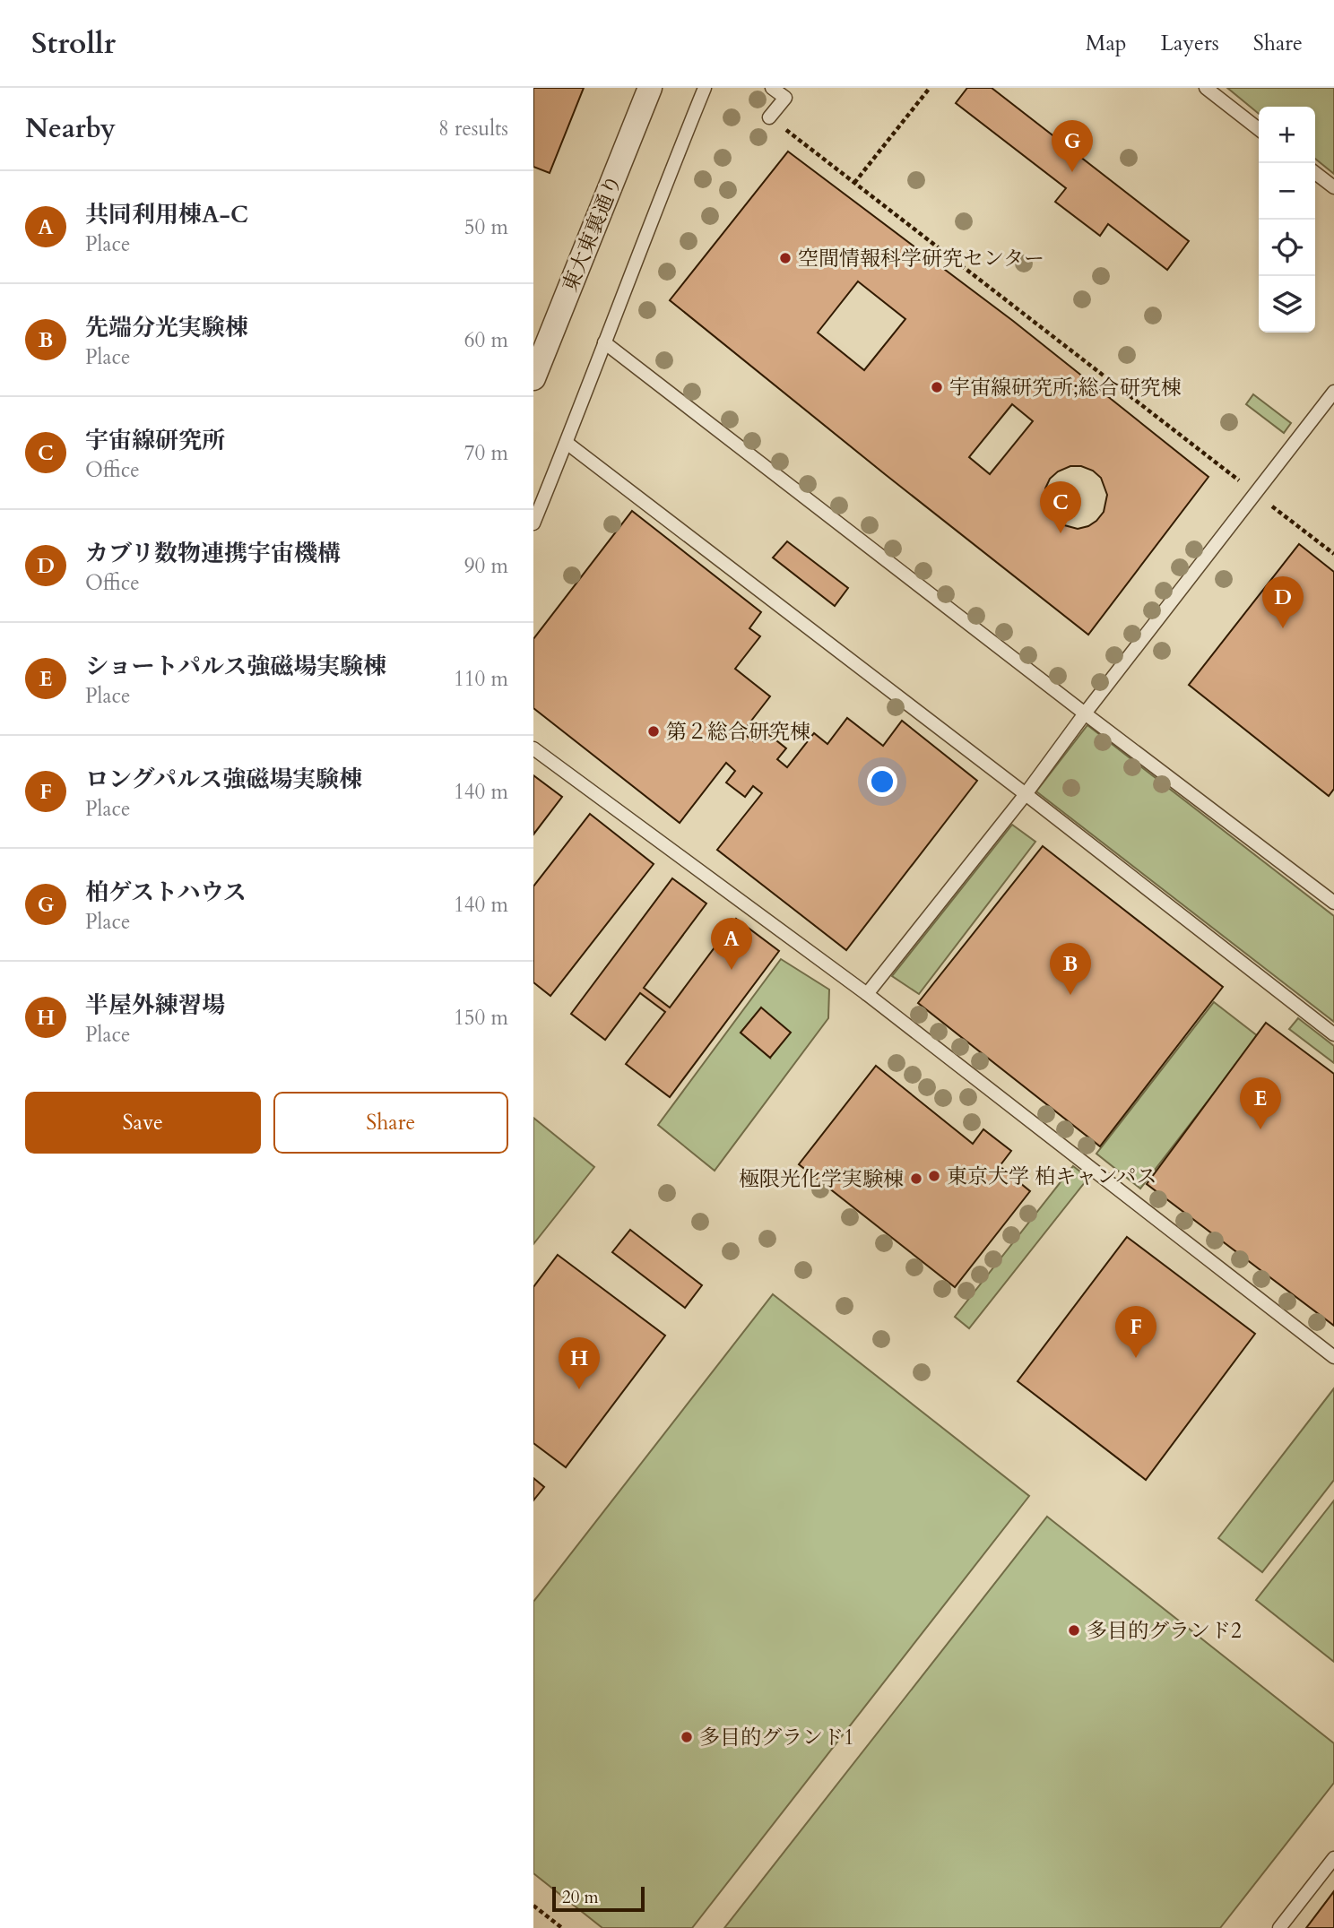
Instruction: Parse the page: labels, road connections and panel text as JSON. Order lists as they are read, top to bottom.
{
  "streets": {
    "street": ["東大東裏通り"]
  },
  "places": [
    "空間情報科学研究センター",
    "宇宙線研究所;総合研究棟",
    "第２総合研究棟",
    "東京大学 柏キャンパス",
    "極限光化学実験棟",
    "多目的グランド2",
    "多目的グランド1"
  ],
  "scale_bar": "20 m",
  "page": {
    "header": "Strollr",
    "nav": ["Map", "Layers", "Share"],
    "heading": ["Nearby", "8 results"],
    "map_buttons": ["+", "−"],
    "pins": [
      "G",
      "C",
      "D",
      "A",
      "B",
      "E",
      "F",
      "H"
    ],
    "list": [
      {
        "mark": "A",
        "name": "共同利用棟A-C",
        "note": "Place",
        "value": "50 m"
      },
      {
        "mark": "B",
        "name": "先端分光実験棟",
        "note": "Place",
        "value": "60 m"
      },
      {
        "mark": "C",
        "name": "宇宙線研究所",
        "note": "Office",
        "value": "70 m"
      },
      {
        "mark": "D",
        "name": "カブリ数物連携宇宙機構",
        "note": "Office",
        "value": "90 m"
      },
      {
        "mark": "E",
        "name": "ショートパルス強磁場実験棟",
        "note": "Place",
        "value": "110 m"
      },
      {
        "mark": "F",
        "name": "ロングパルス強磁場実験棟",
        "note": "Place",
        "value": "140 m"
      },
      {
        "mark": "G",
        "name": "柏ゲストハウス",
        "note": "Place",
        "value": "140 m"
      },
      {
        "mark": "H",
        "name": "半屋外練習場",
        "note": "Place",
        "value": "150 m"
      }
    ],
    "buttons": ["Save", "Share"],
    "scale": "20 m"
  }
}
